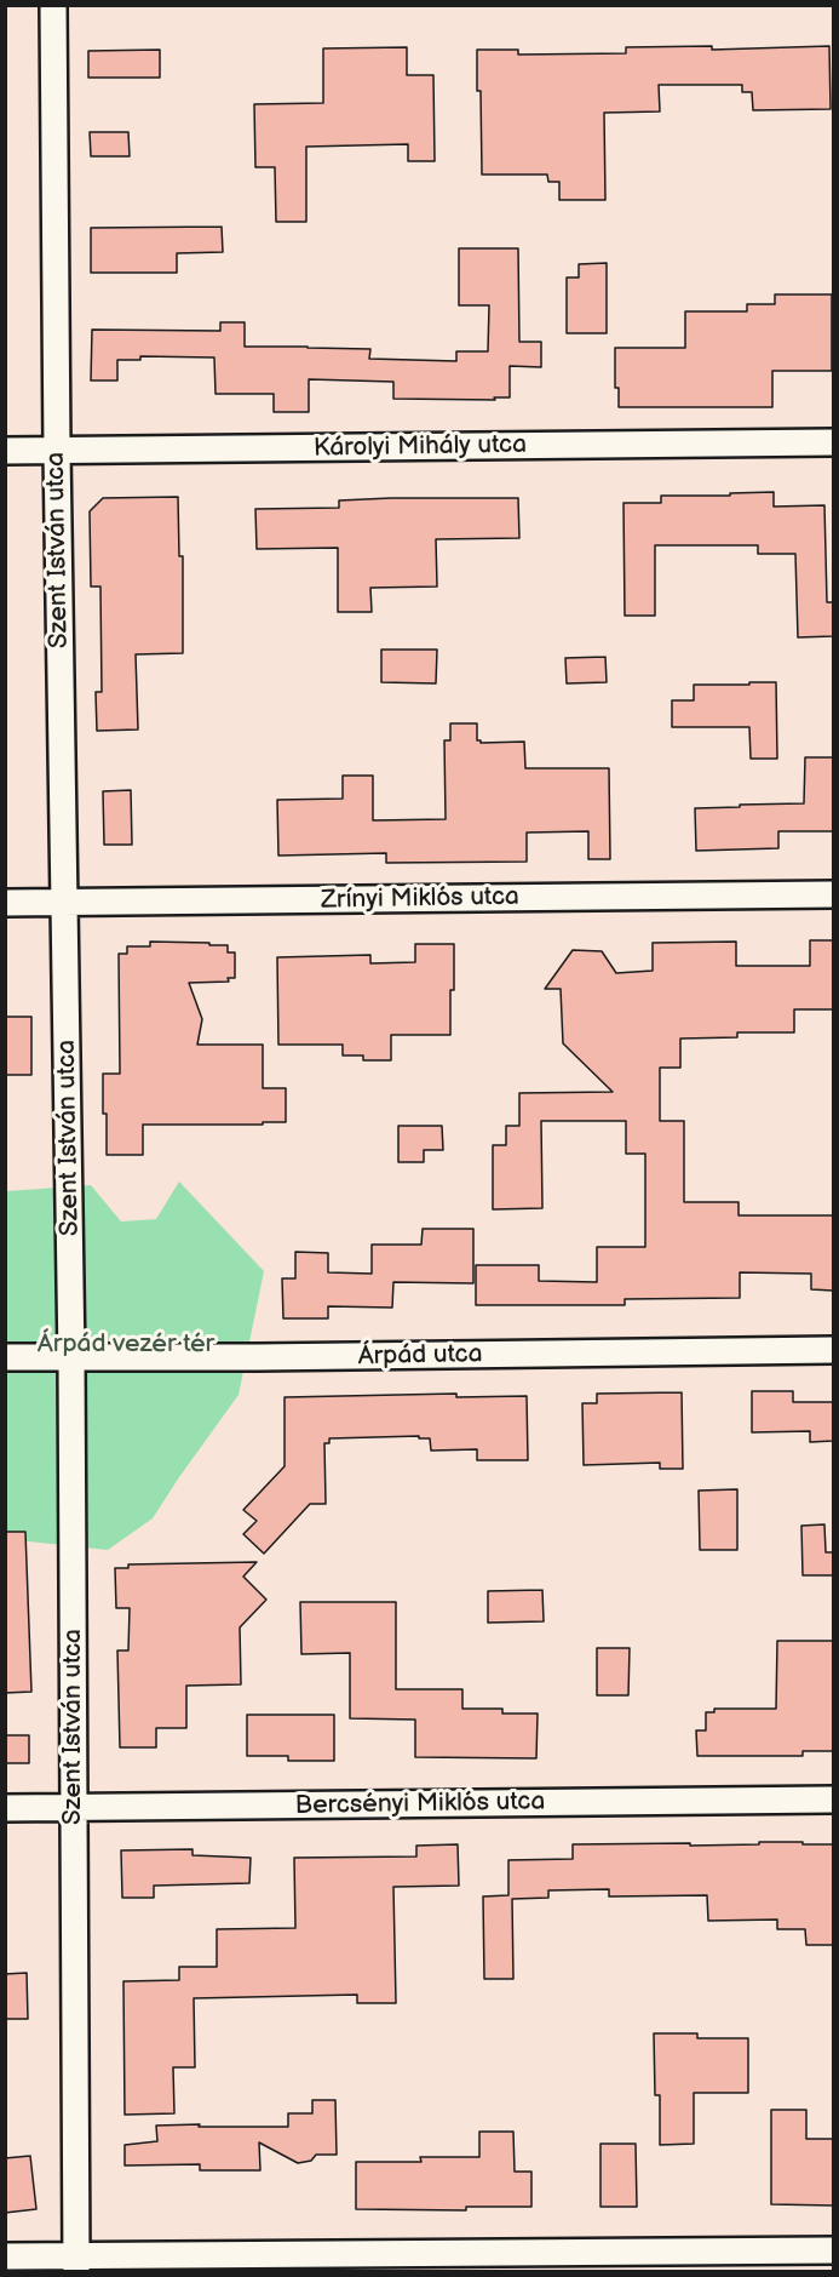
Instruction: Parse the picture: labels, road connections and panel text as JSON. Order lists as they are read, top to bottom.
{
  "streets": {
    "street": [
      "Károlyi Mihály utca",
      "Szent István utca",
      "Zrínyi Miklós utca",
      "Árpád utca",
      "Bercsényi Miklós utca"
    ]
  },
  "crossings": [
    ["Károlyi Mihály utca", "Szent István utca"],
    ["Szent István utca", "Zrínyi Miklós utca"],
    ["Szent István utca", "Árpád utca"],
    ["Szent István utca", "Bercsényi Miklós utca"]
  ],
  "parks": ["Árpád vezér tér"]
}
